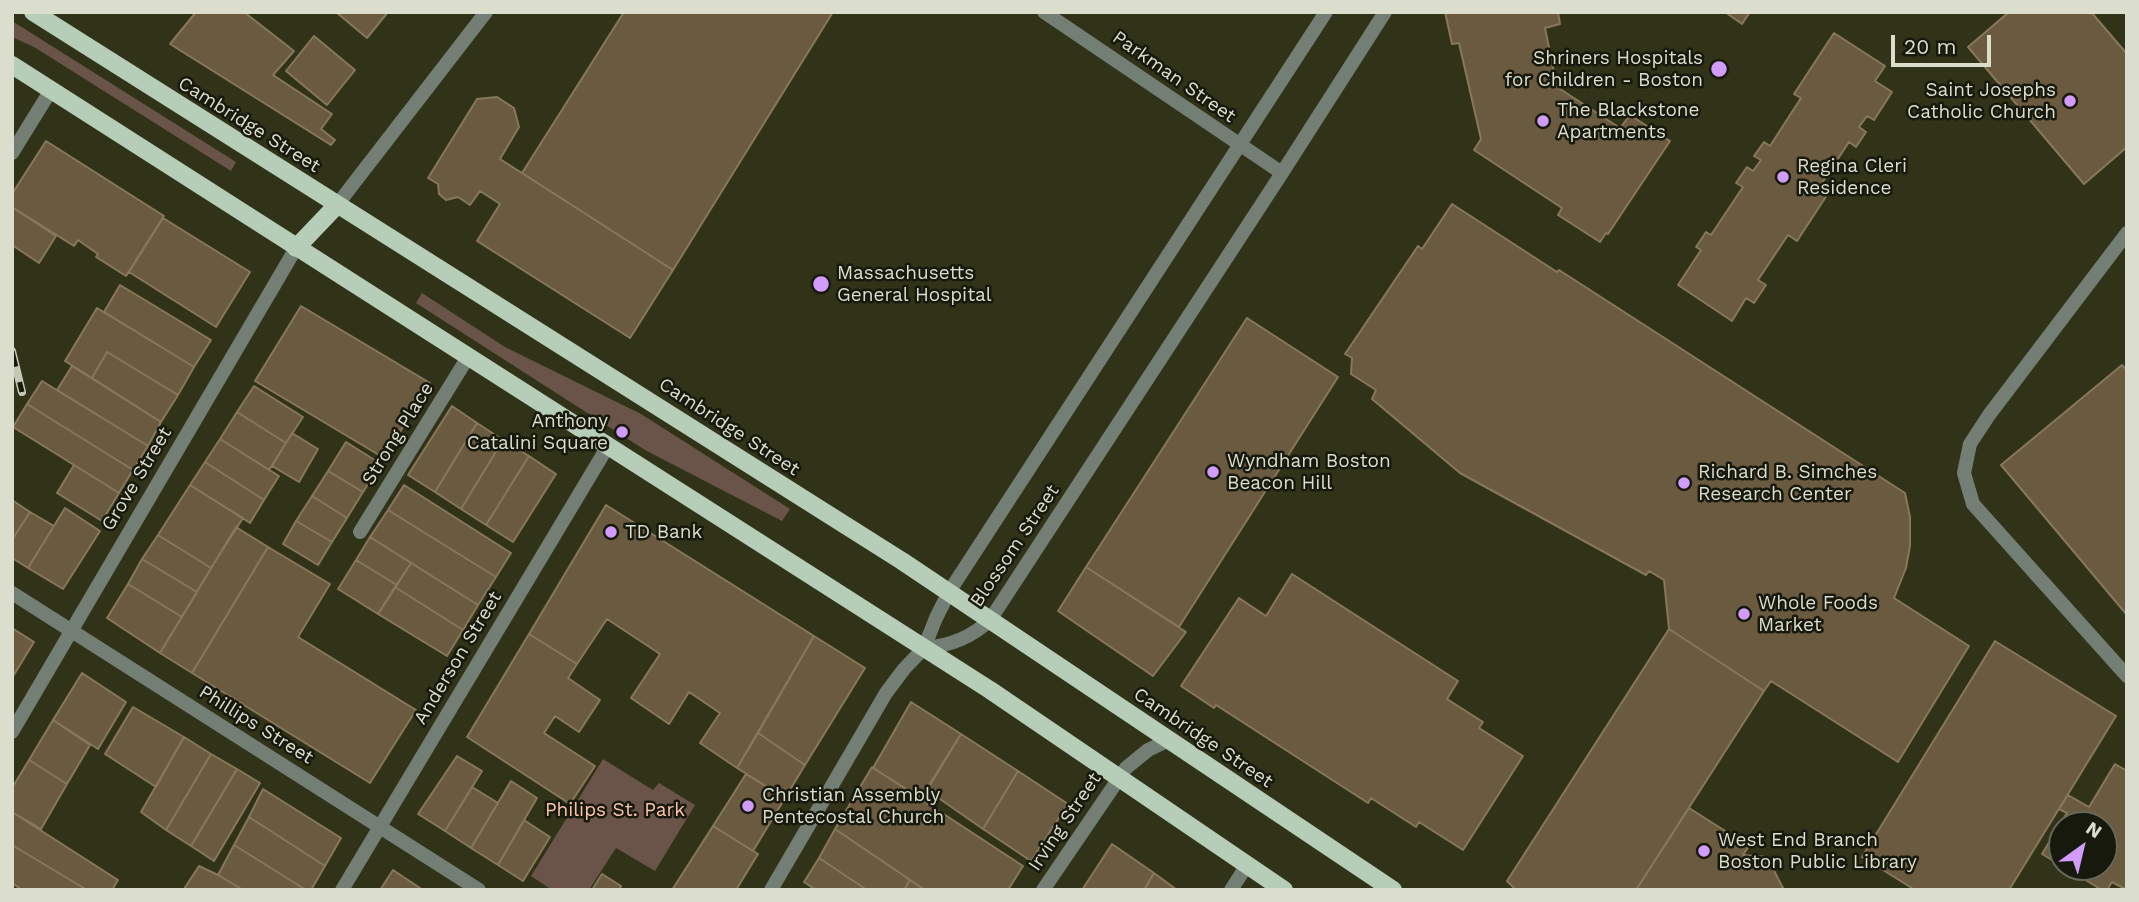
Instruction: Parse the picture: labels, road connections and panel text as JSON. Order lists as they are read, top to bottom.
{
  "streets": {
    "main road": ["Cambridge Street"],
    "street": [
      "Parkman Street",
      "Strong Place",
      "Grove Street",
      "Blossom Street",
      "Anderson Street",
      "Phillips Street",
      "Irving Street"
    ]
  },
  "crossings": [
    ["Parkman Street", "Blossom Street"],
    ["Cambridge Street", "Blossom Street"],
    ["Cambridge Street", "Irving Street"],
    ["Grove Street", "Phillips Street"],
    ["Anderson Street", "Phillips Street"]
  ],
  "parks": ["Philips St. Park"],
  "places": [
    "Shriners Hospitals for Children - Boston",
    "Saint Josephs Catholic Church",
    "The Blackstone Apartments",
    "Regina Cleri Residence",
    "Massachusetts General Hospital",
    "Anthony Catalini Square",
    "Wyndham Boston Beacon Hill",
    "Richard B. Simches Research Center",
    "TD Bank",
    "Whole Foods Market",
    "Christian Assembly Pentecostal Church",
    "West End Branch Boston Public Library"
  ],
  "scale_bar": "20 m",
  "north": "top right"
}
